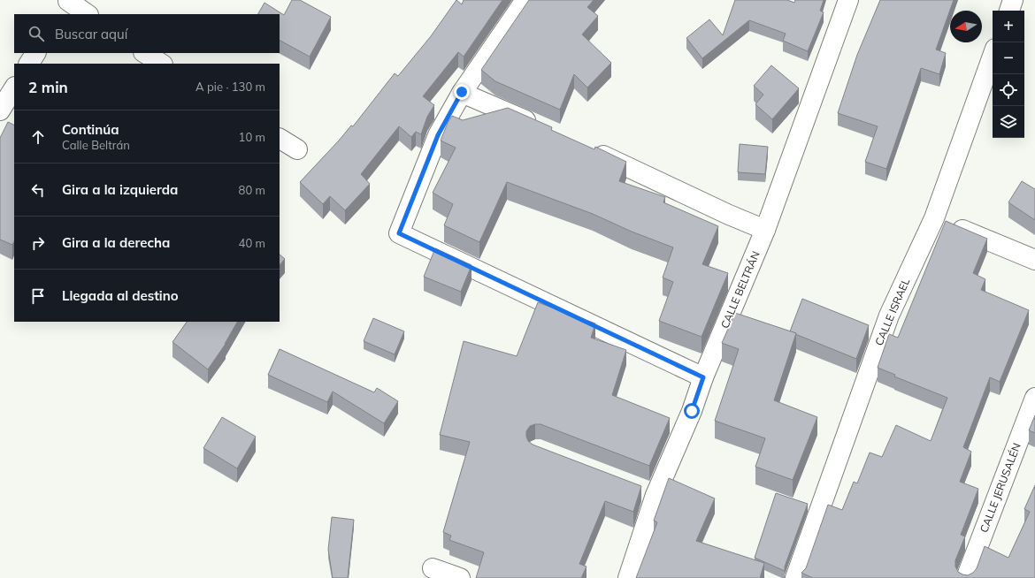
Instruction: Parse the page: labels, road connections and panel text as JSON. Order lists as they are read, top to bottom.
{
  "streets": {
    "street": ["CALLE BELTRÁN", "CALLE ISRAEL", "CALLE JERUSALÉN"]
  },
  "north": "left",
  "page": {
    "map_buttons": ["+", "−"],
    "search": "Buscar aquí",
    "heading": ["2 min", "A pie · 130 m"],
    "list": [
      ["Continúa", "Calle Beltrán", "10 m"],
      ["Gira a la izquierda", "80 m"],
      ["Gira a la derecha", "40 m"],
      "Llegada al destino"
    ]
  }
}
